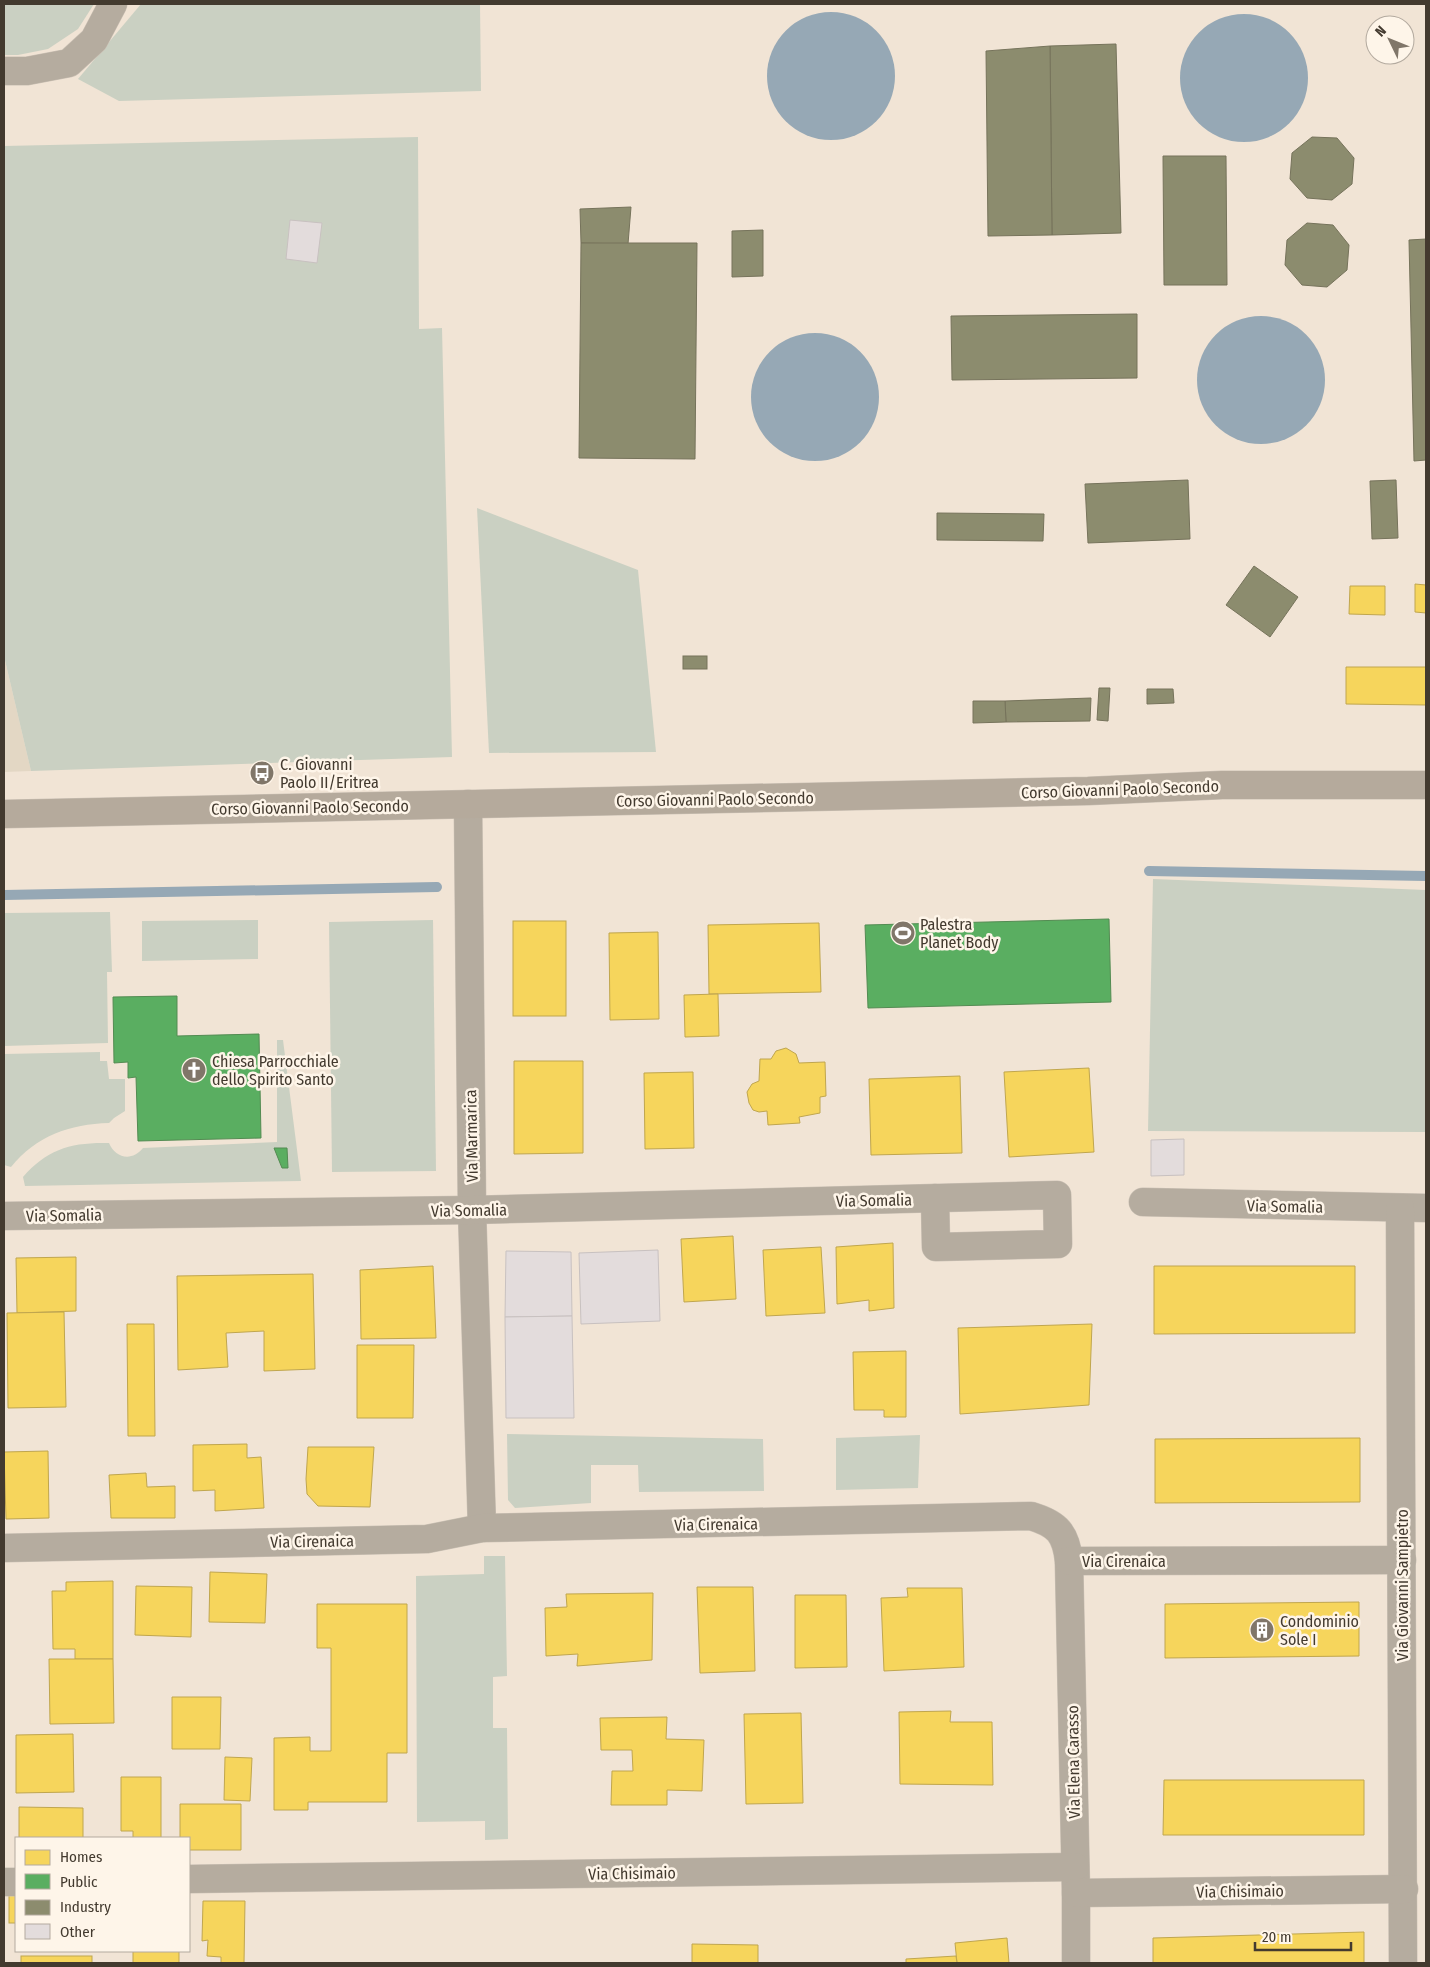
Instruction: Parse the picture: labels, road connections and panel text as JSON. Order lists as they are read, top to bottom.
{
  "streets": {
    "main road": ["Corso Giovanni Paolo Secondo"],
    "street": [
      "Via Marmarica",
      "Via Somalia",
      "Via Cirenaica",
      "Via Giovanni Sampietro",
      "Via Elena Carasso",
      "Via Chisimaio"
    ]
  },
  "crossings": [
    ["Corso Giovanni Paolo Secondo", "Via Marmarica"],
    ["Via Marmarica", "Via Somalia"],
    ["Via Marmarica", "Via Cirenaica"],
    ["Via Somalia", "Via Giovanni Sampietro"],
    ["Via Cirenaica", "Via Giovanni Sampietro"],
    ["Via Cirenaica", "Via Elena Carasso"],
    ["Via Giovanni Sampietro", "Via Chisimaio"],
    ["Via Elena Carasso", "Via Chisimaio"]
  ],
  "places": {
    "bus stop": ["C. Giovanni Paolo II/Eritrea"],
    "sports": ["Palestra Planet Body"],
    "church": ["Chiesa Parrocchiale dello Spirito Santo"],
    "building": ["Condominio Sole I"]
  },
  "legend": [
    "Homes",
    "Public",
    "Industry",
    "Other"
  ],
  "scale_bar": "20 m",
  "north": "top left"
}
